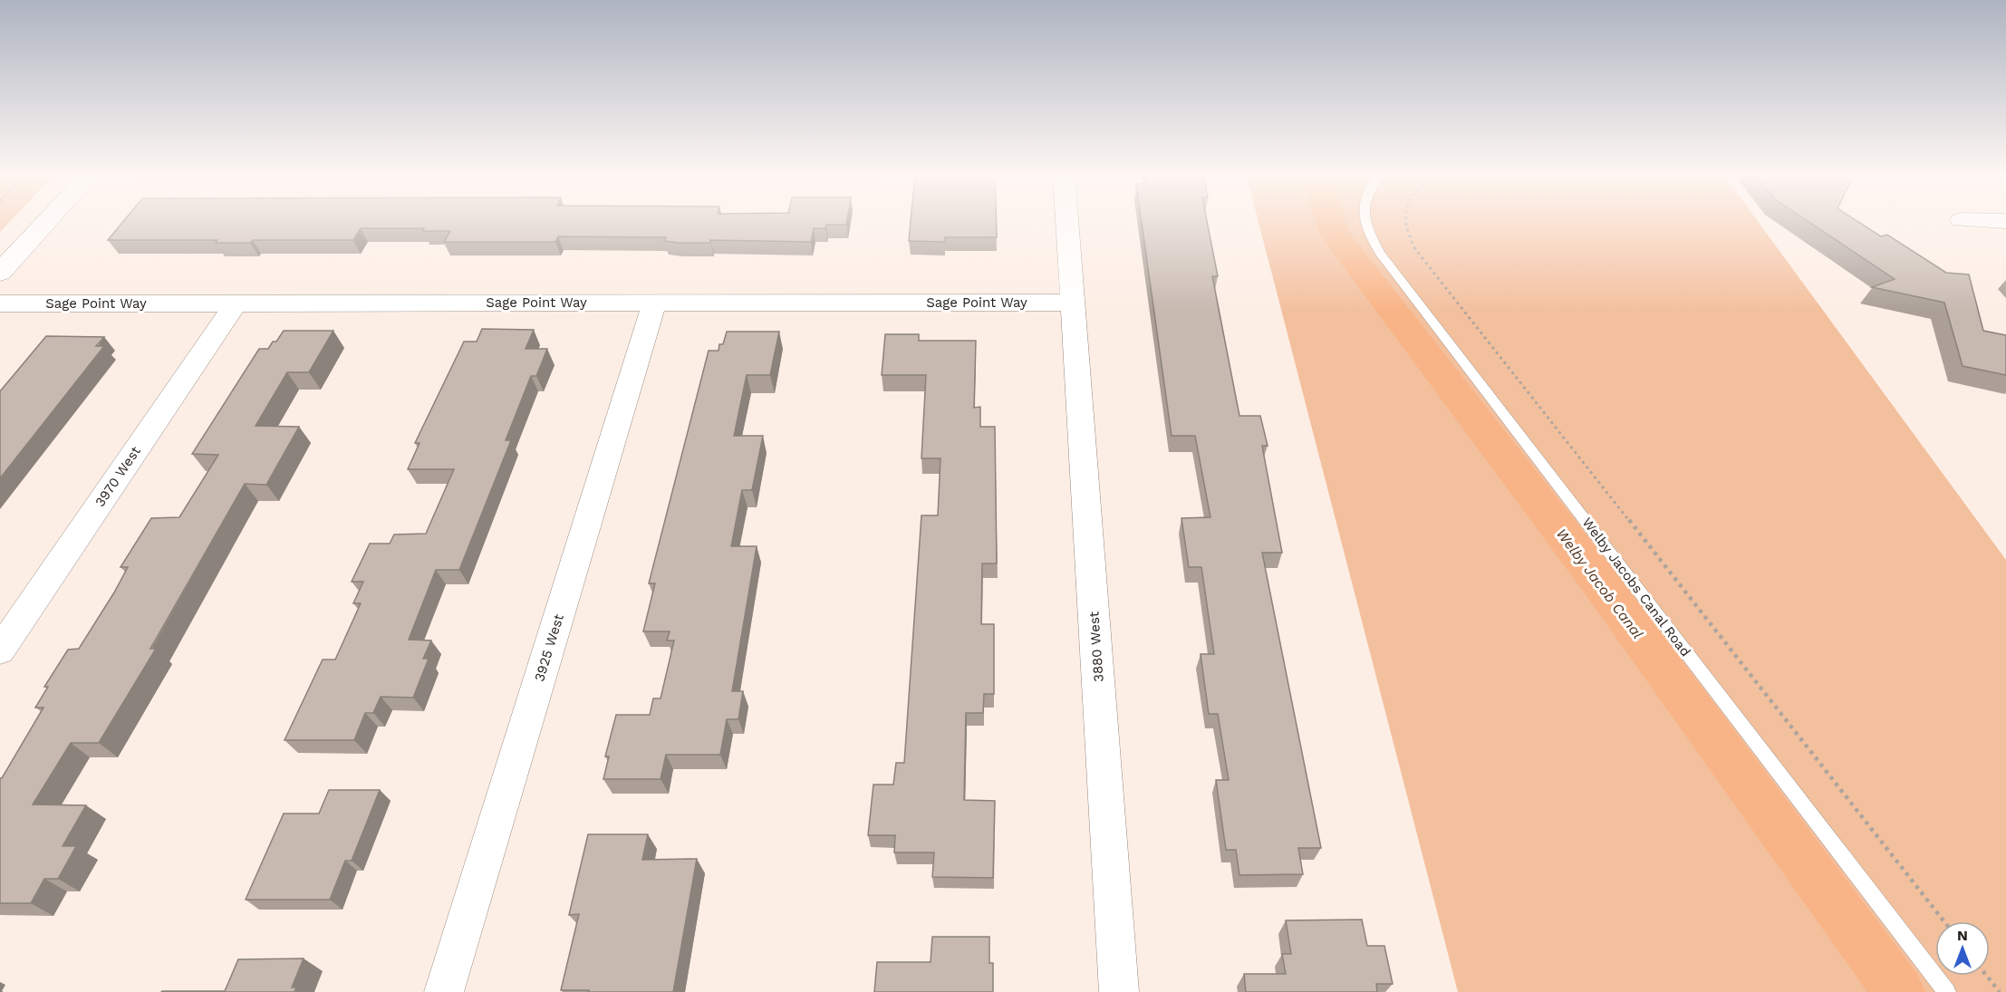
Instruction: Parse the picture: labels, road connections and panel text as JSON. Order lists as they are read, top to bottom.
{
  "streets": {
    "street": [
      "Sage Point Way",
      "3970 West",
      "3880 West",
      "3925 West"
    ],
    "lane": ["Welby Jacobs Canal Road"]
  },
  "crossings": [
    ["Sage Point Way", "3970 West"],
    ["Sage Point Way", "3880 West"],
    ["Sage Point Way", "3925 West"]
  ],
  "water": ["Welby Jacob Canal"],
  "north": "top"
}
